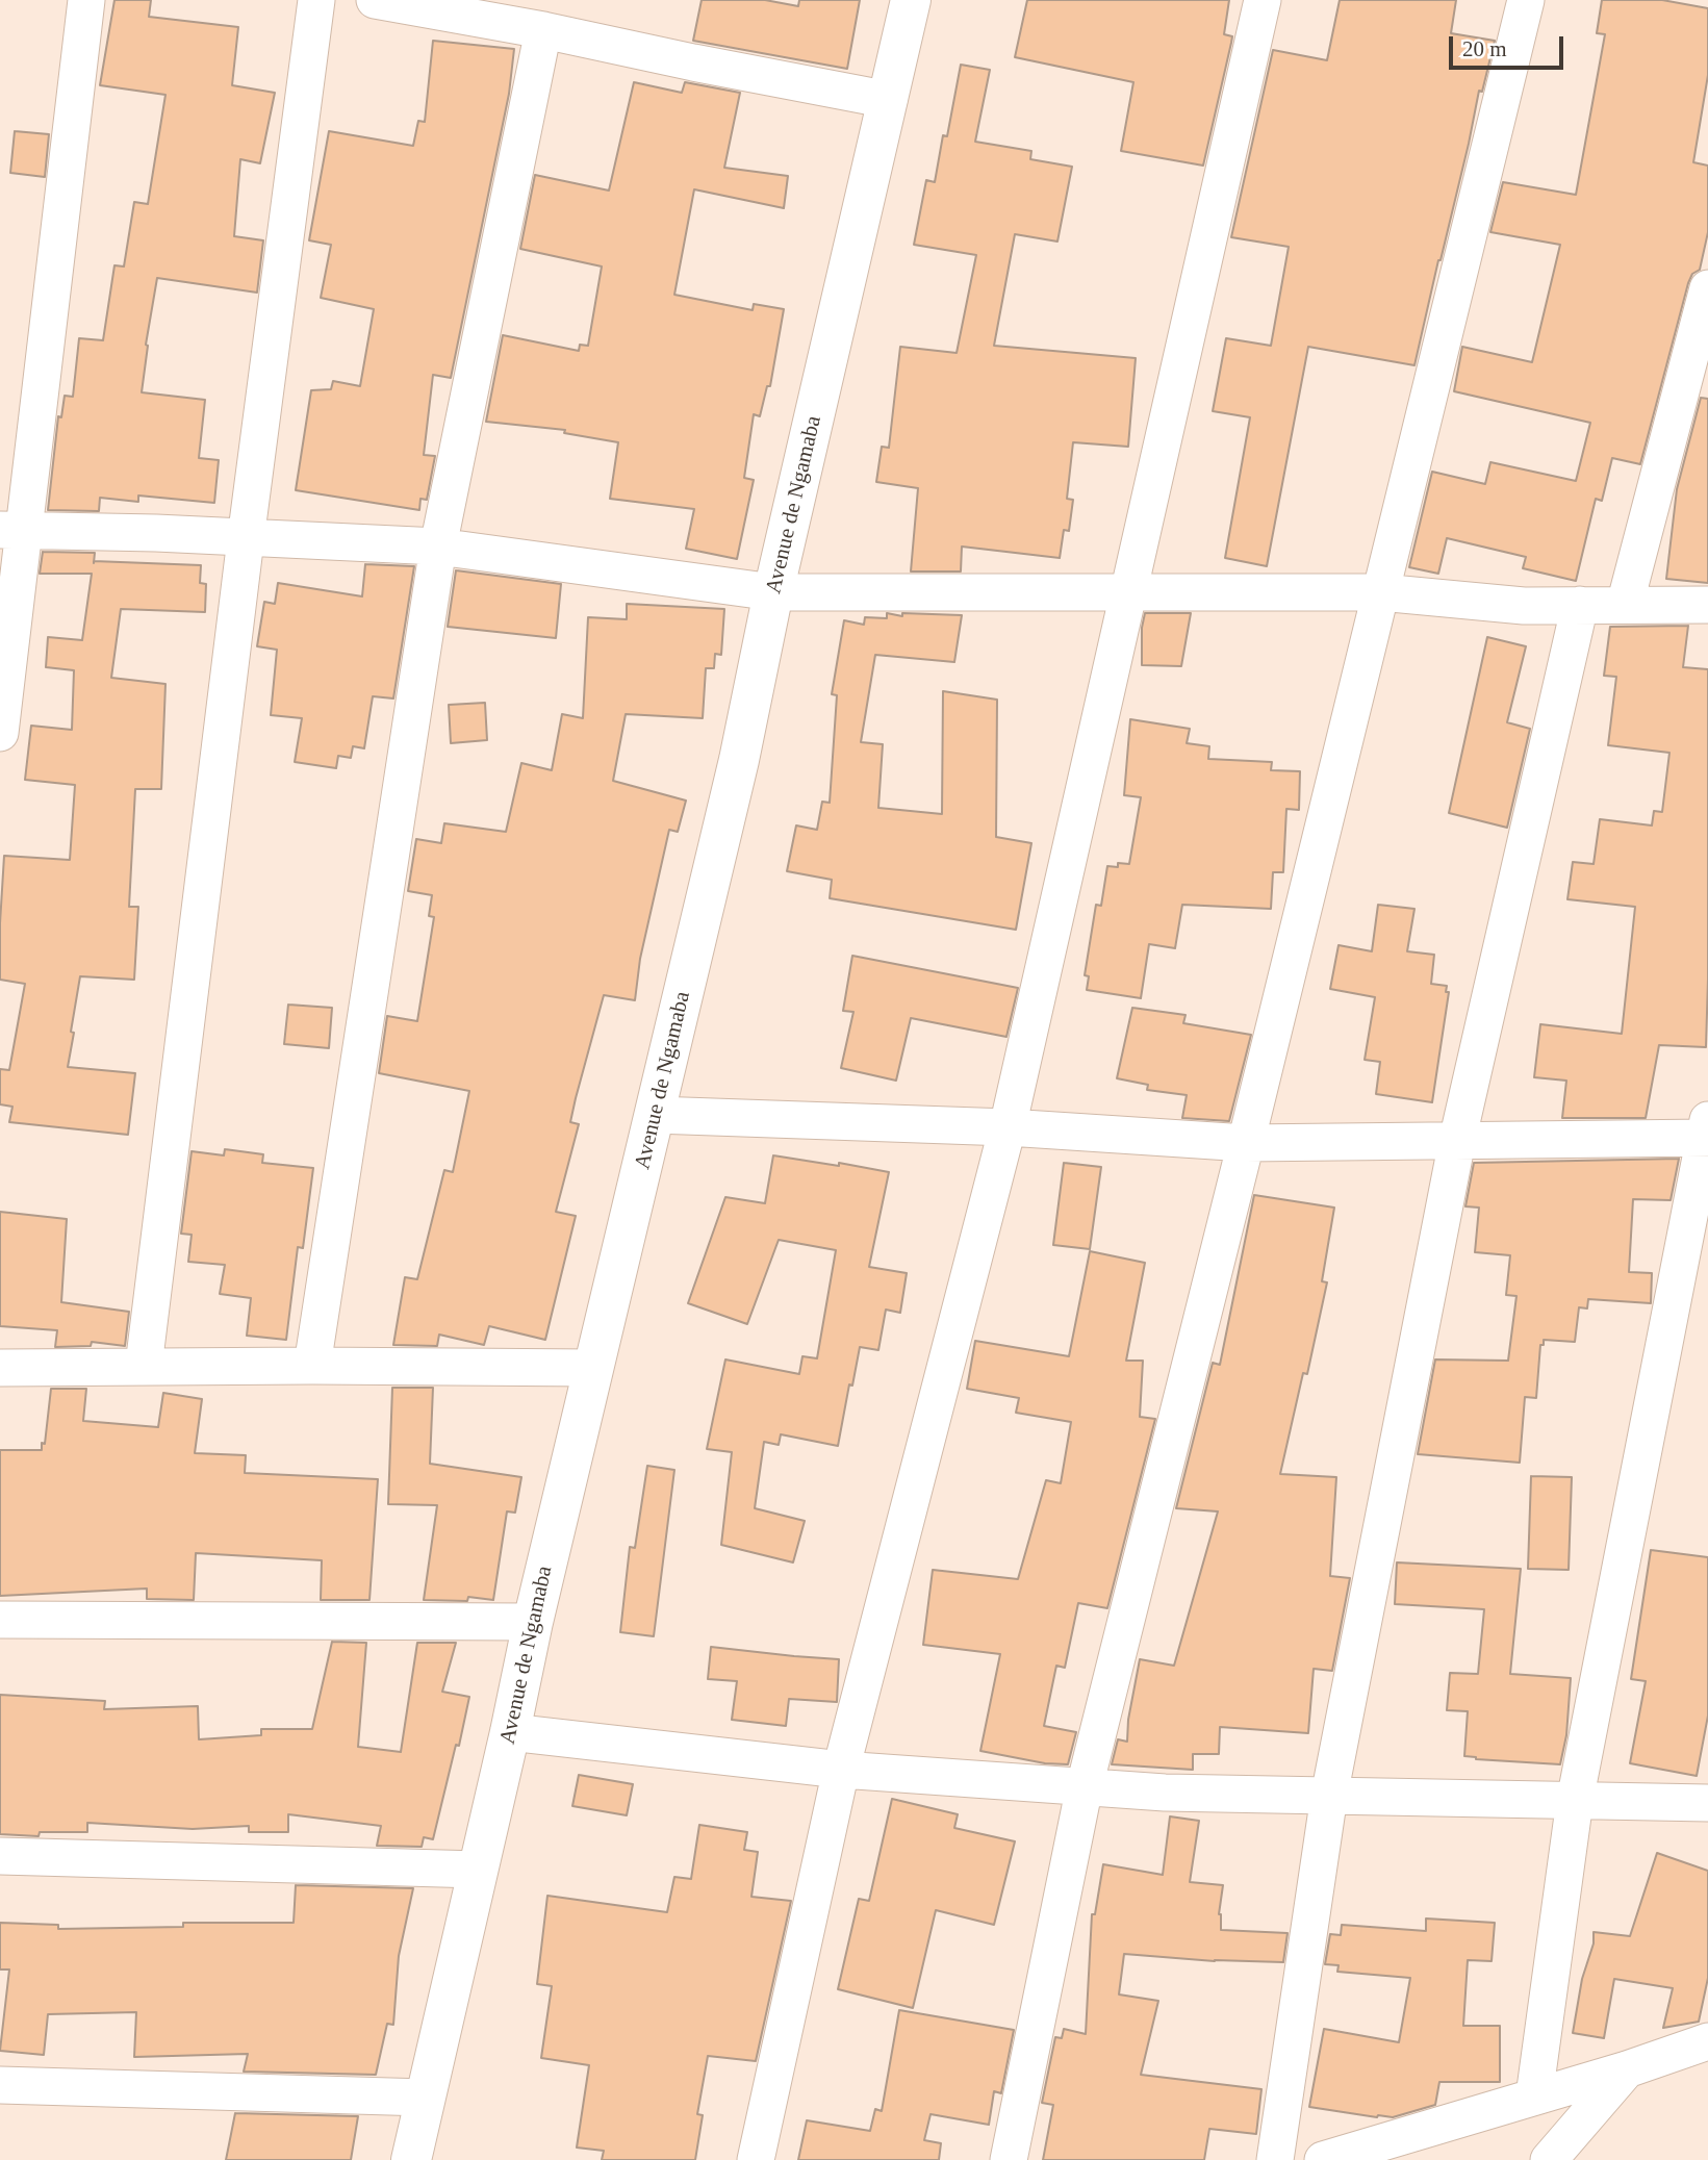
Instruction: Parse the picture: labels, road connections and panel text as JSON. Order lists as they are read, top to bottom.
{
  "streets": {
    "street": ["Avenue de Ngamaba"]
  },
  "scale_bar": "20 m"
}
